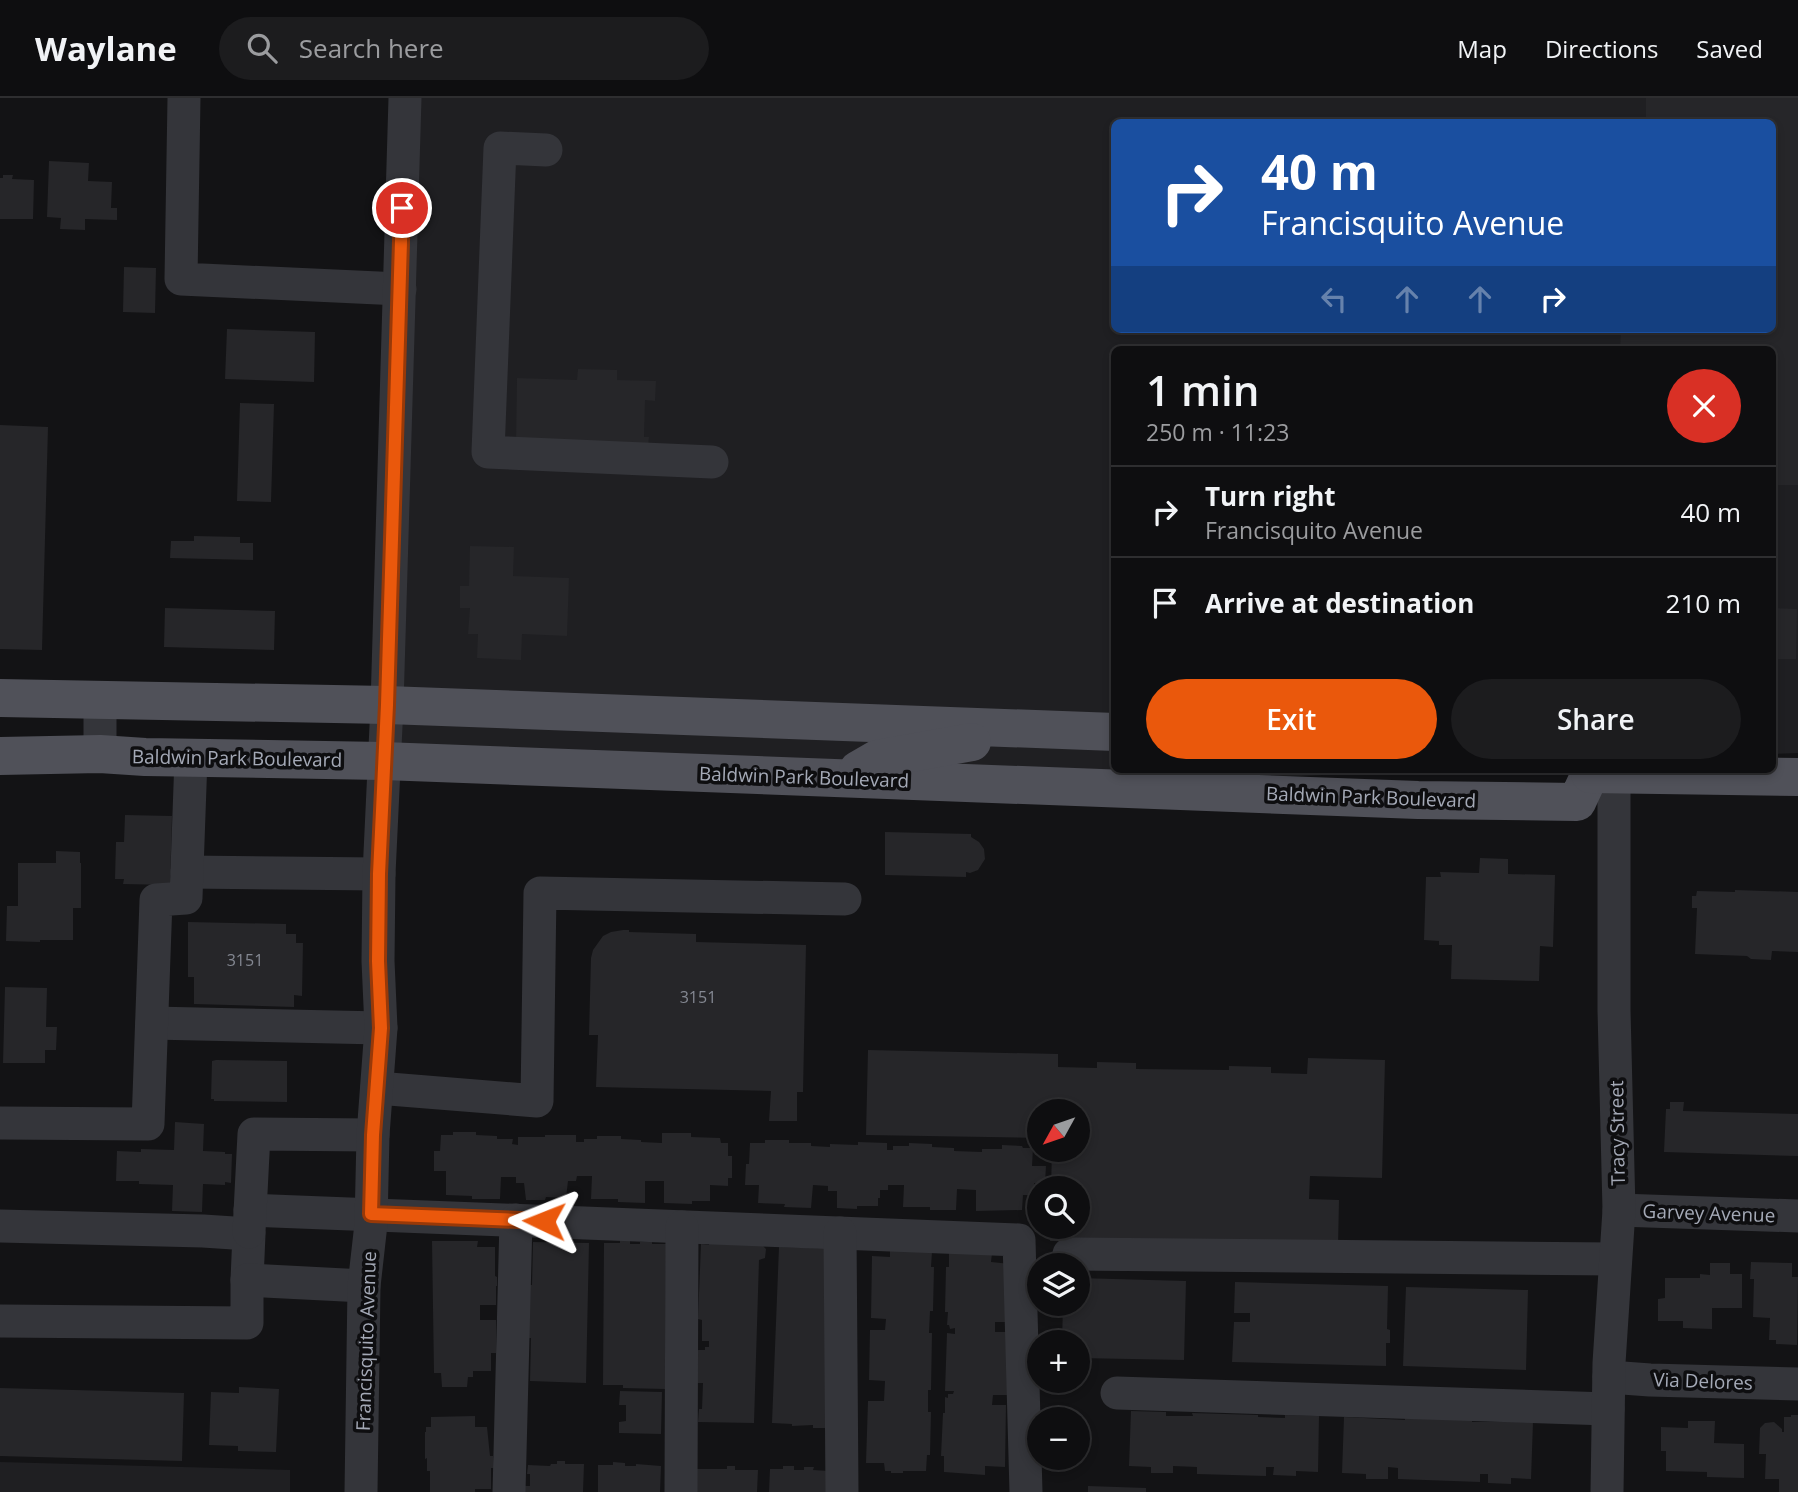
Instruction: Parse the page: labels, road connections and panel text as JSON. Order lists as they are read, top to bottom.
{
  "streets": {
    "main road": ["Baldwin Park Boulevard"],
    "street": [
      "Tracy Street",
      "Garvey Avenue",
      "Francisquito Avenue",
      "Via Delores"
    ]
  },
  "crossings": [
    ["Baldwin Park Boulevard", "Tracy Street"],
    ["Baldwin Park Boulevard", "Francisquito Avenue"],
    ["Tracy Street", "Garvey Avenue"],
    ["Tracy Street", "Via Delores"]
  ],
  "house_numbers": ["3151", "3151"],
  "north": "bottom left",
  "page": {
    "header": "Waylane",
    "search": "Search here",
    "nav": ["Map", "Directions", "Saved"],
    "turn": ["40 m", "Francisquito Avenue"],
    "heading": ["1 min", "250 m · 11:23"],
    "list": [
      {
        "name": "Turn right",
        "note": "Francisquito Avenue",
        "value": "40 m"
      },
      {
        "name": "Arrive at destination",
        "value": "210 m"
      }
    ],
    "buttons": ["Exit", "Share"],
    "map_buttons": ["+", "−"]
  }
}
